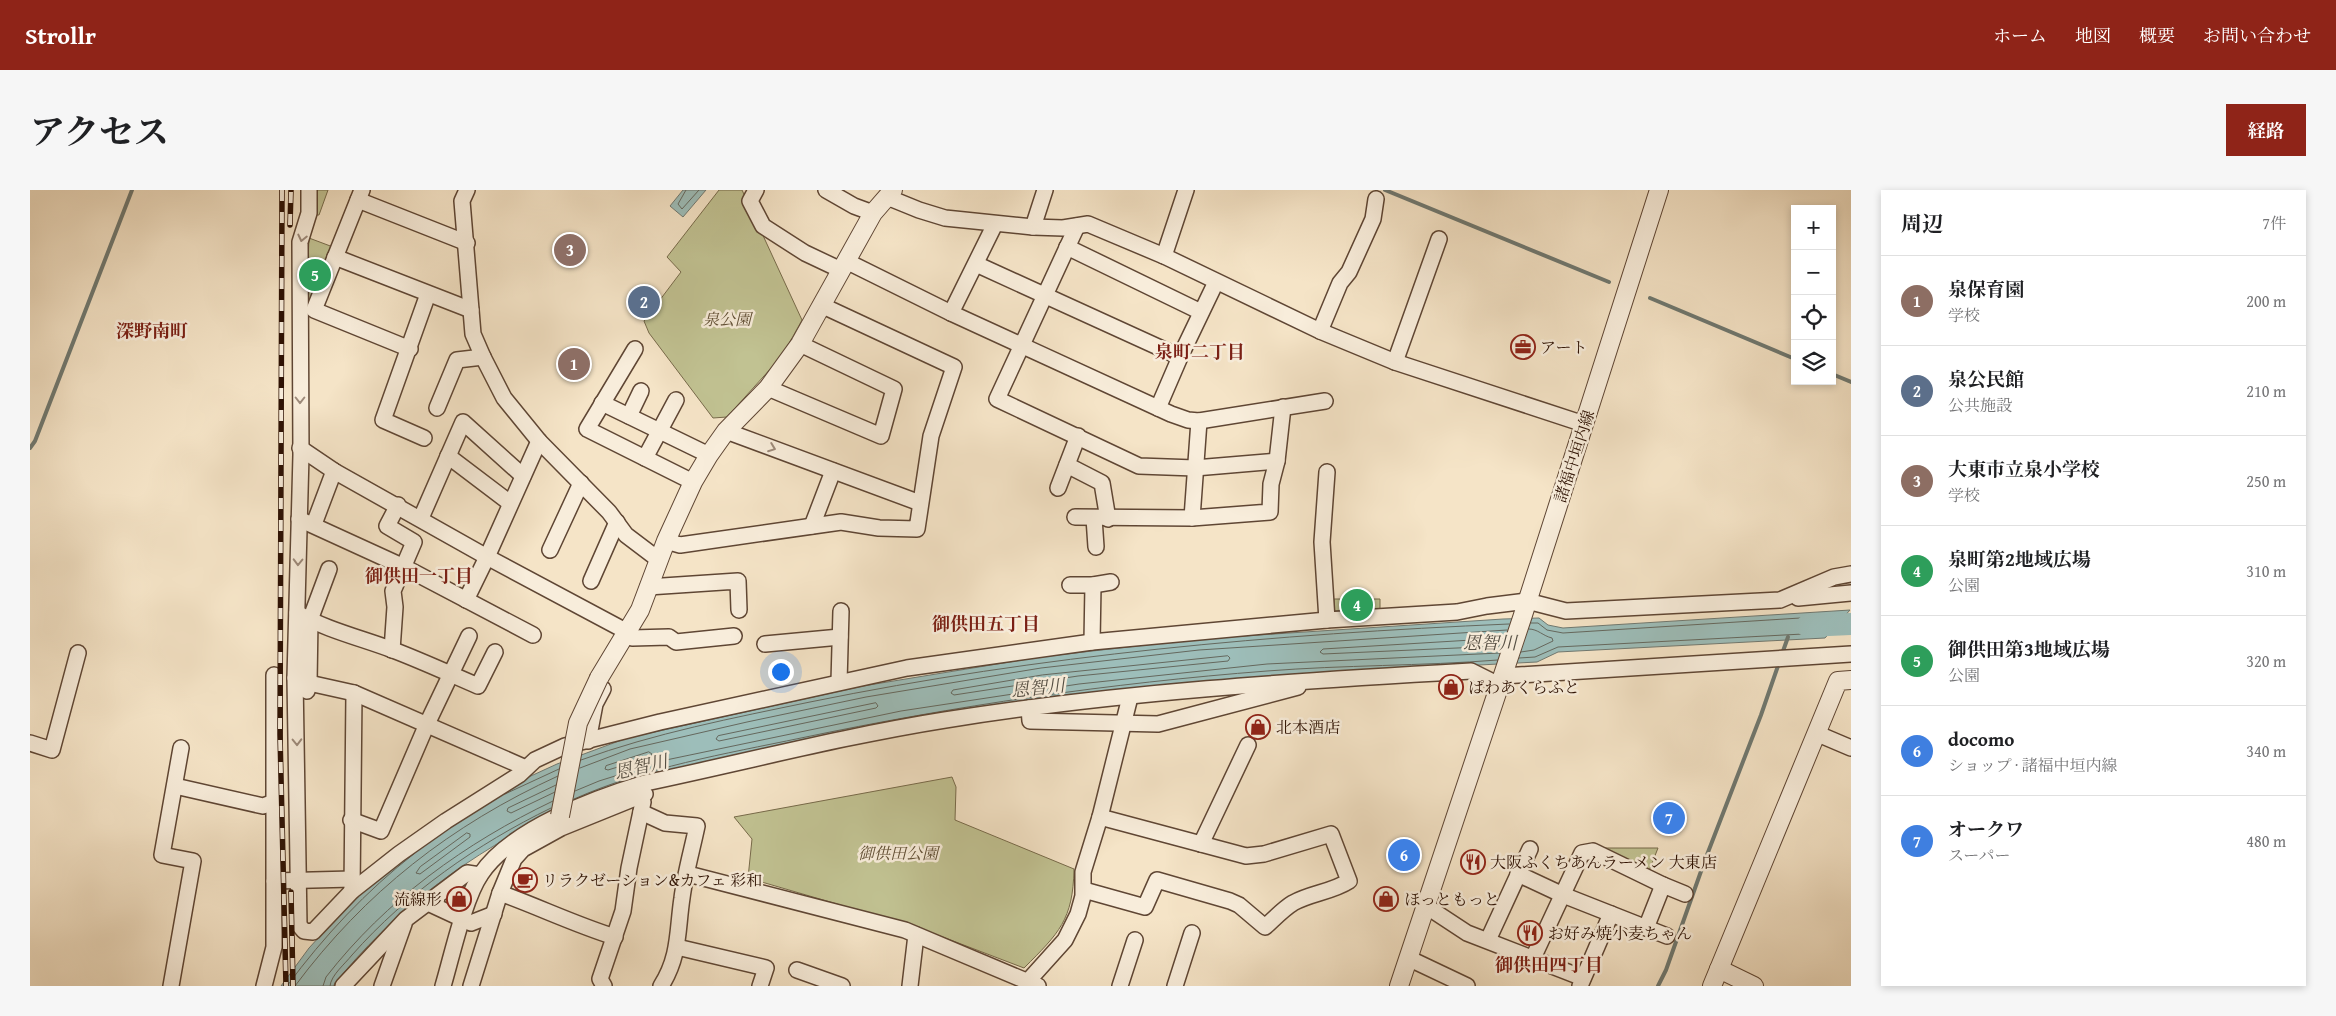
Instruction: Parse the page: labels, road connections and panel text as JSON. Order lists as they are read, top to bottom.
{
  "streets": {
    "street": ["諸福中垣内線"]
  },
  "districts": [
    "深野南町",
    "泉町二丁目",
    "御供田一丁目",
    "御供田五丁目",
    "御供田四丁目"
  ],
  "water": ["恩智川"],
  "parks": ["泉公園", "御供田公園"],
  "places": {
    "office": ["アート"],
    "shop": [
      "ぱわあくらふと",
      "北本酒店",
      "流線形",
      "ほっともっと"
    ],
    "restaurant": ["大阪ふくちあんラーメン 大東店", "お好み焼小麦ちゃん"],
    "cafe": ["リラクゼーション&カフェ 彩和"]
  },
  "page": {
    "header": "Strollr",
    "nav": [
      "ホーム",
      "地図",
      "概要",
      "お問い合わせ"
    ],
    "title": "アクセス",
    "buttons": "経路",
    "heading": ["周辺", "7件"],
    "map_buttons": ["+", "−"],
    "pins": [
      "3",
      "5",
      "2",
      "1",
      "4",
      "7",
      "6"
    ],
    "list": [
      {
        "mark": "1",
        "name": "泉保育園",
        "note": "学校",
        "value": "200 m"
      },
      {
        "mark": "2",
        "name": "泉公民館",
        "note": "公共施設",
        "value": "210 m"
      },
      {
        "mark": "3",
        "name": "大東市立泉小学校",
        "note": "学校",
        "value": "250 m"
      },
      {
        "mark": "4",
        "name": "泉町第2地域広場",
        "note": "公園",
        "value": "310 m"
      },
      {
        "mark": "5",
        "name": "御供田第3地域広場",
        "note": "公園",
        "value": "320 m"
      },
      {
        "mark": "6",
        "name": "docomo",
        "note": "ショップ · 諸福中垣内線",
        "value": "340 m"
      },
      {
        "mark": "7",
        "name": "オークワ",
        "note": "スーパー",
        "value": "480 m"
      }
    ]
  }
}
